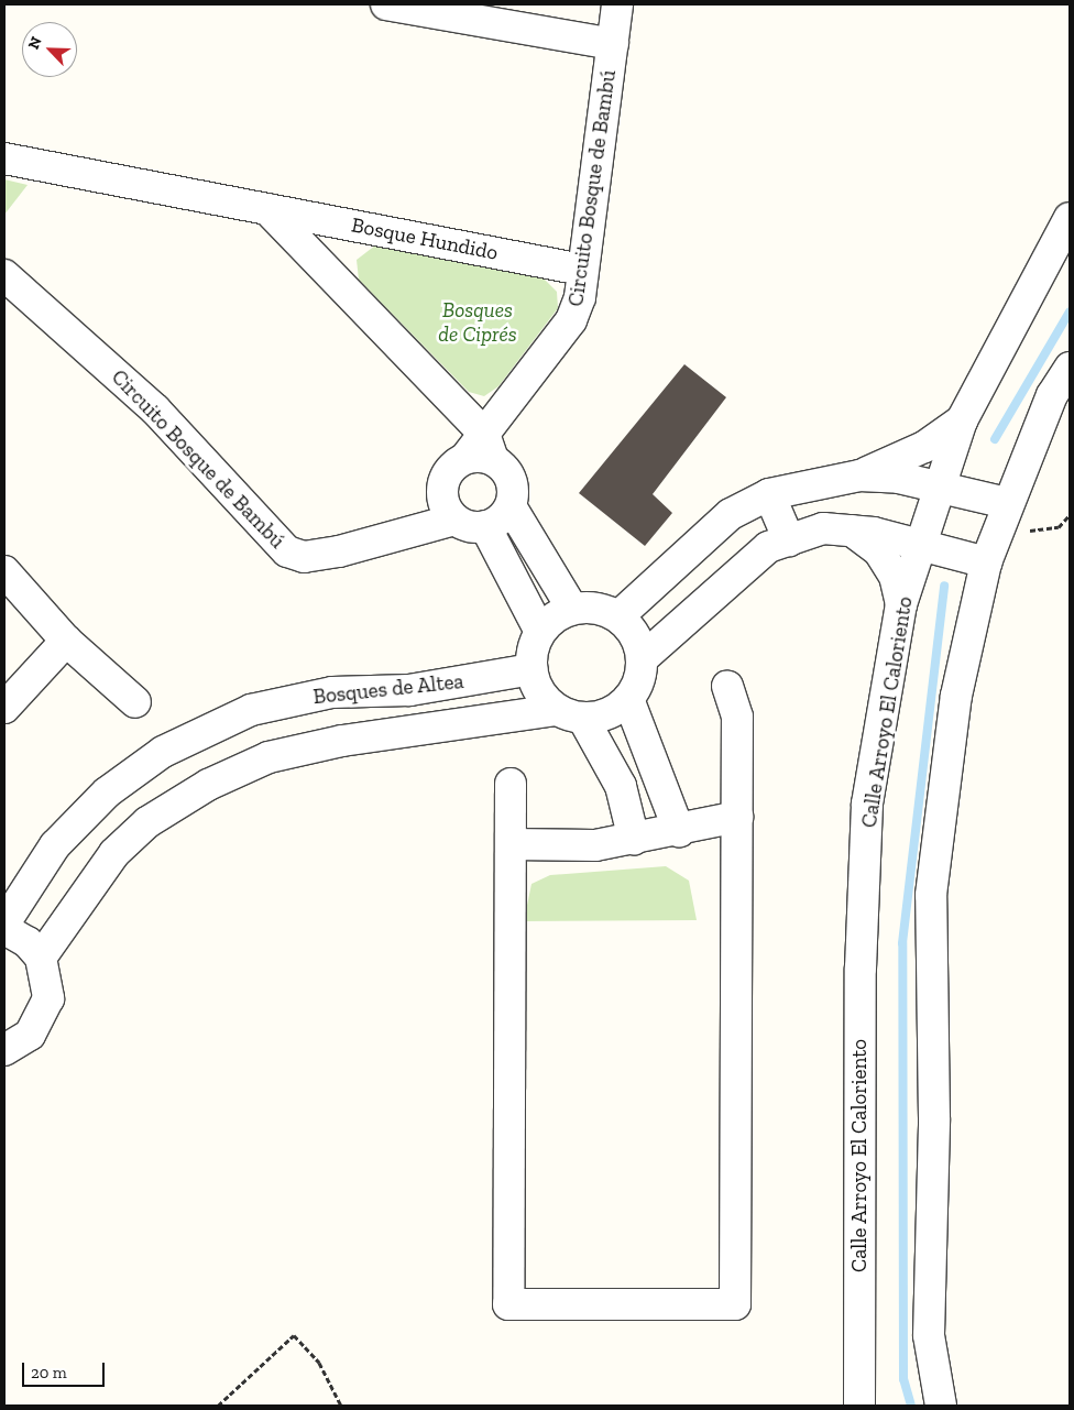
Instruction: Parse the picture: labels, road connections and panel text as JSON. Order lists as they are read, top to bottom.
{
  "streets": {
    "street": [
      "Circuito Bosque de Bambú",
      "Bosque Hundido",
      "Bosques de Altea",
      "Calle Arroyo El Caloriento"
    ]
  },
  "crossings": [
    ["Circuito Bosque de Bambú", "Bosque Hundido"]
  ],
  "parks": ["Bosques de Ciprés"],
  "scale_bar": "20 m",
  "north": "top left"
}
